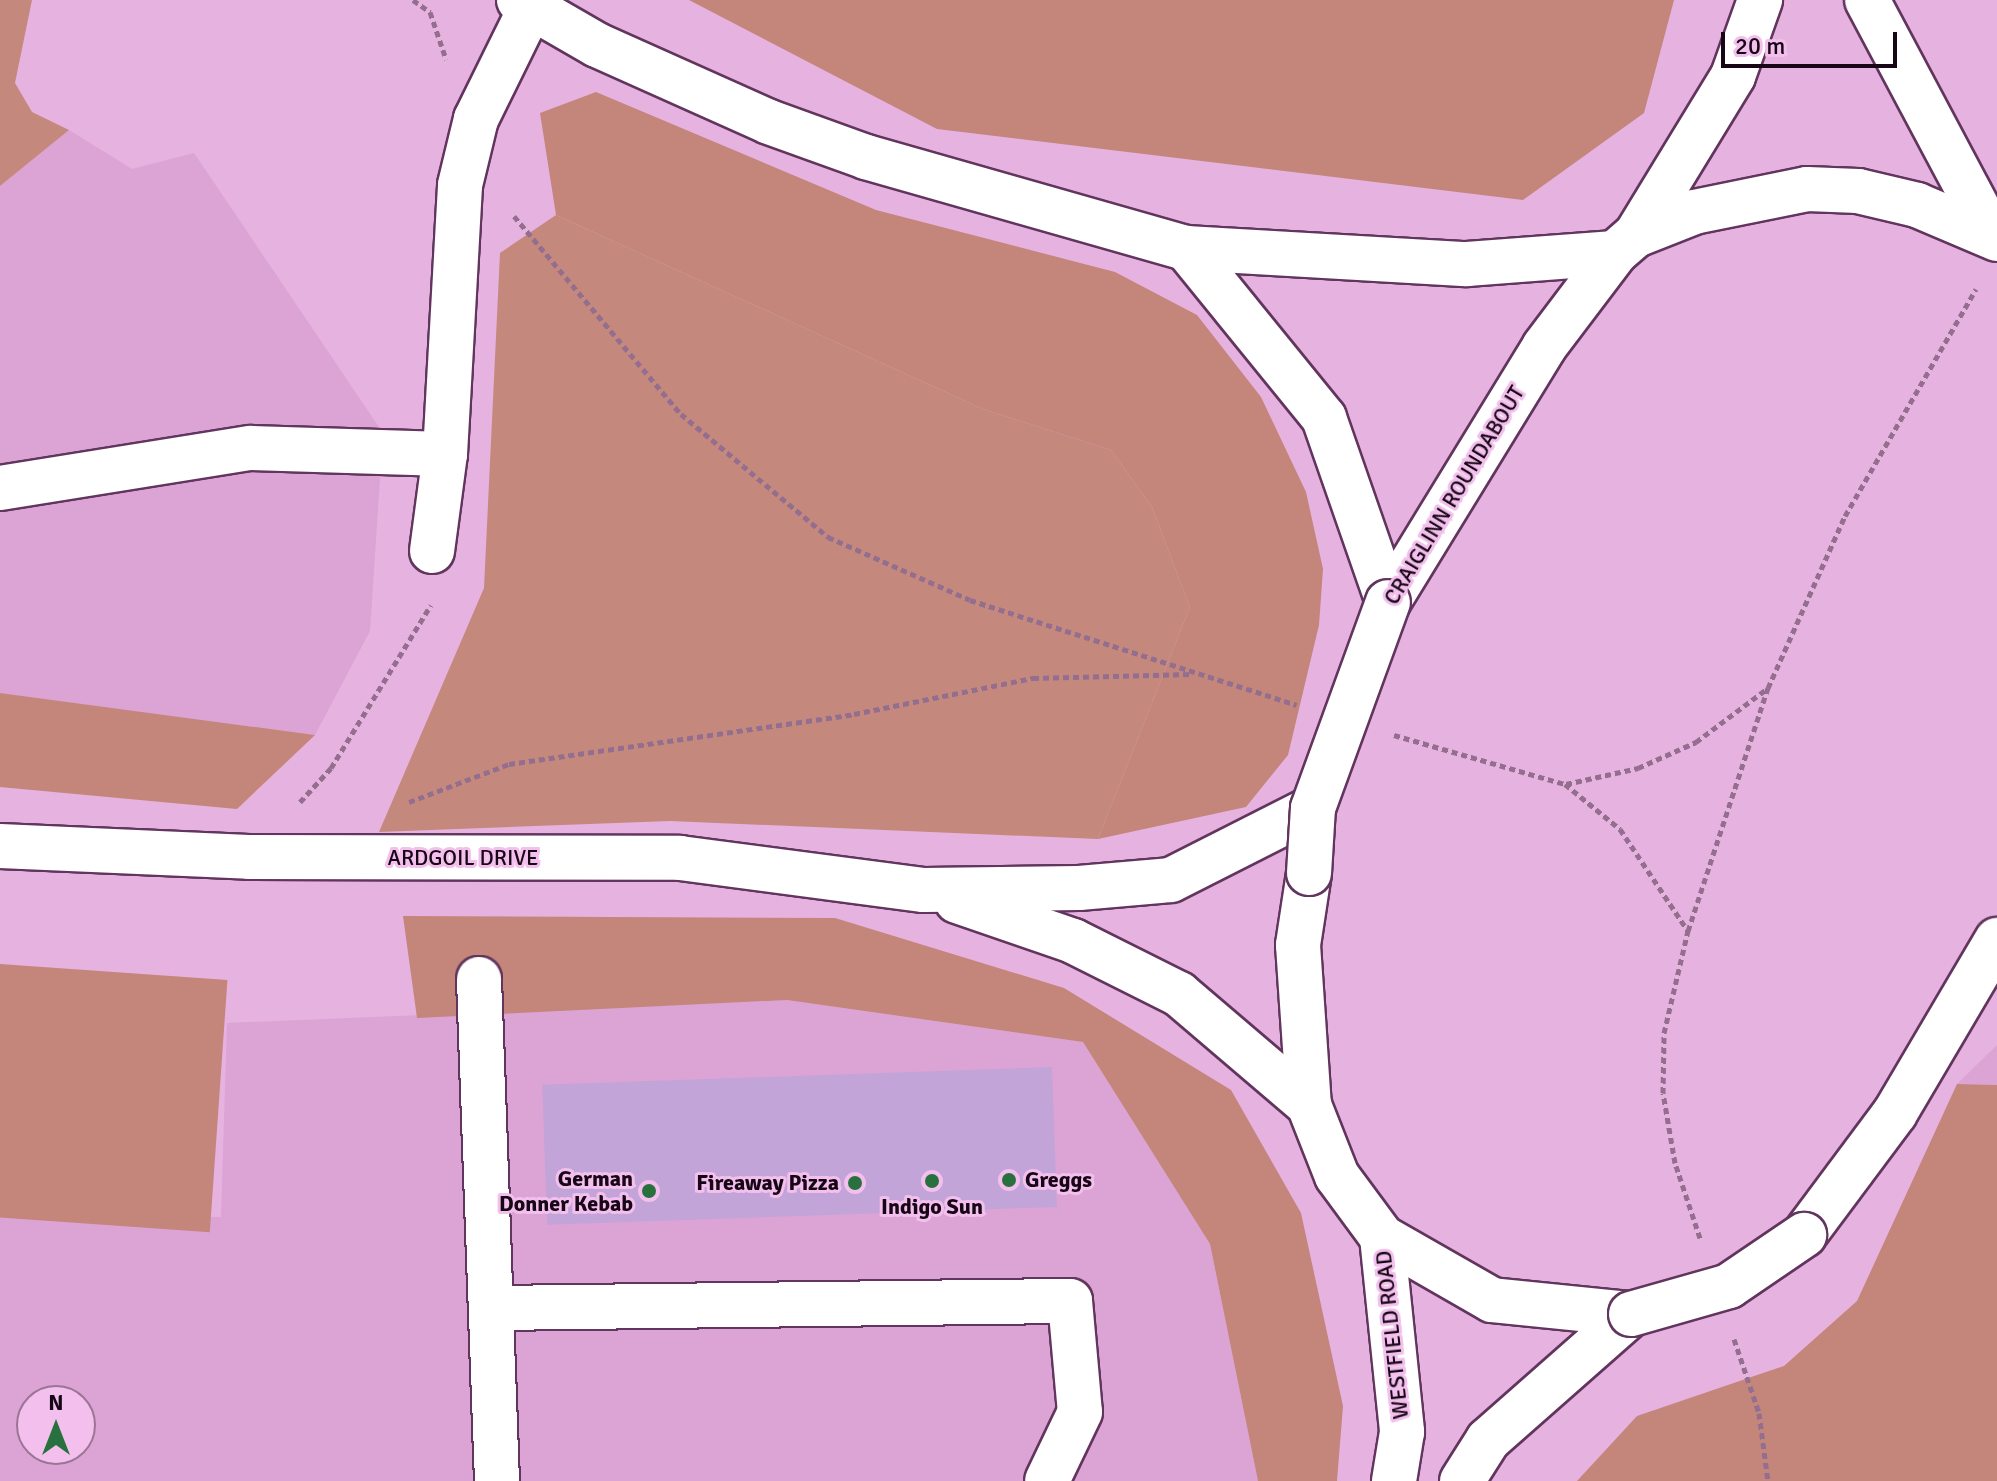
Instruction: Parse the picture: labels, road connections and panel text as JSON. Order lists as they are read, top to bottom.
{
  "streets": {
    "main road": ["CRAIGLINN ROUNDABOUT", "ARDGOIL DRIVE", "WESTFIELD ROAD"]
  },
  "crossings": [
    ["CRAIGLINN ROUNDABOUT", "ARDGOIL DRIVE"],
    ["CRAIGLINN ROUNDABOUT", "WESTFIELD ROAD"]
  ],
  "places": [
    "Greggs",
    "Indigo Sun",
    "Fireaway Pizza",
    "German Donner Kebab"
  ],
  "scale_bar": "20 m",
  "north": "top"
}
